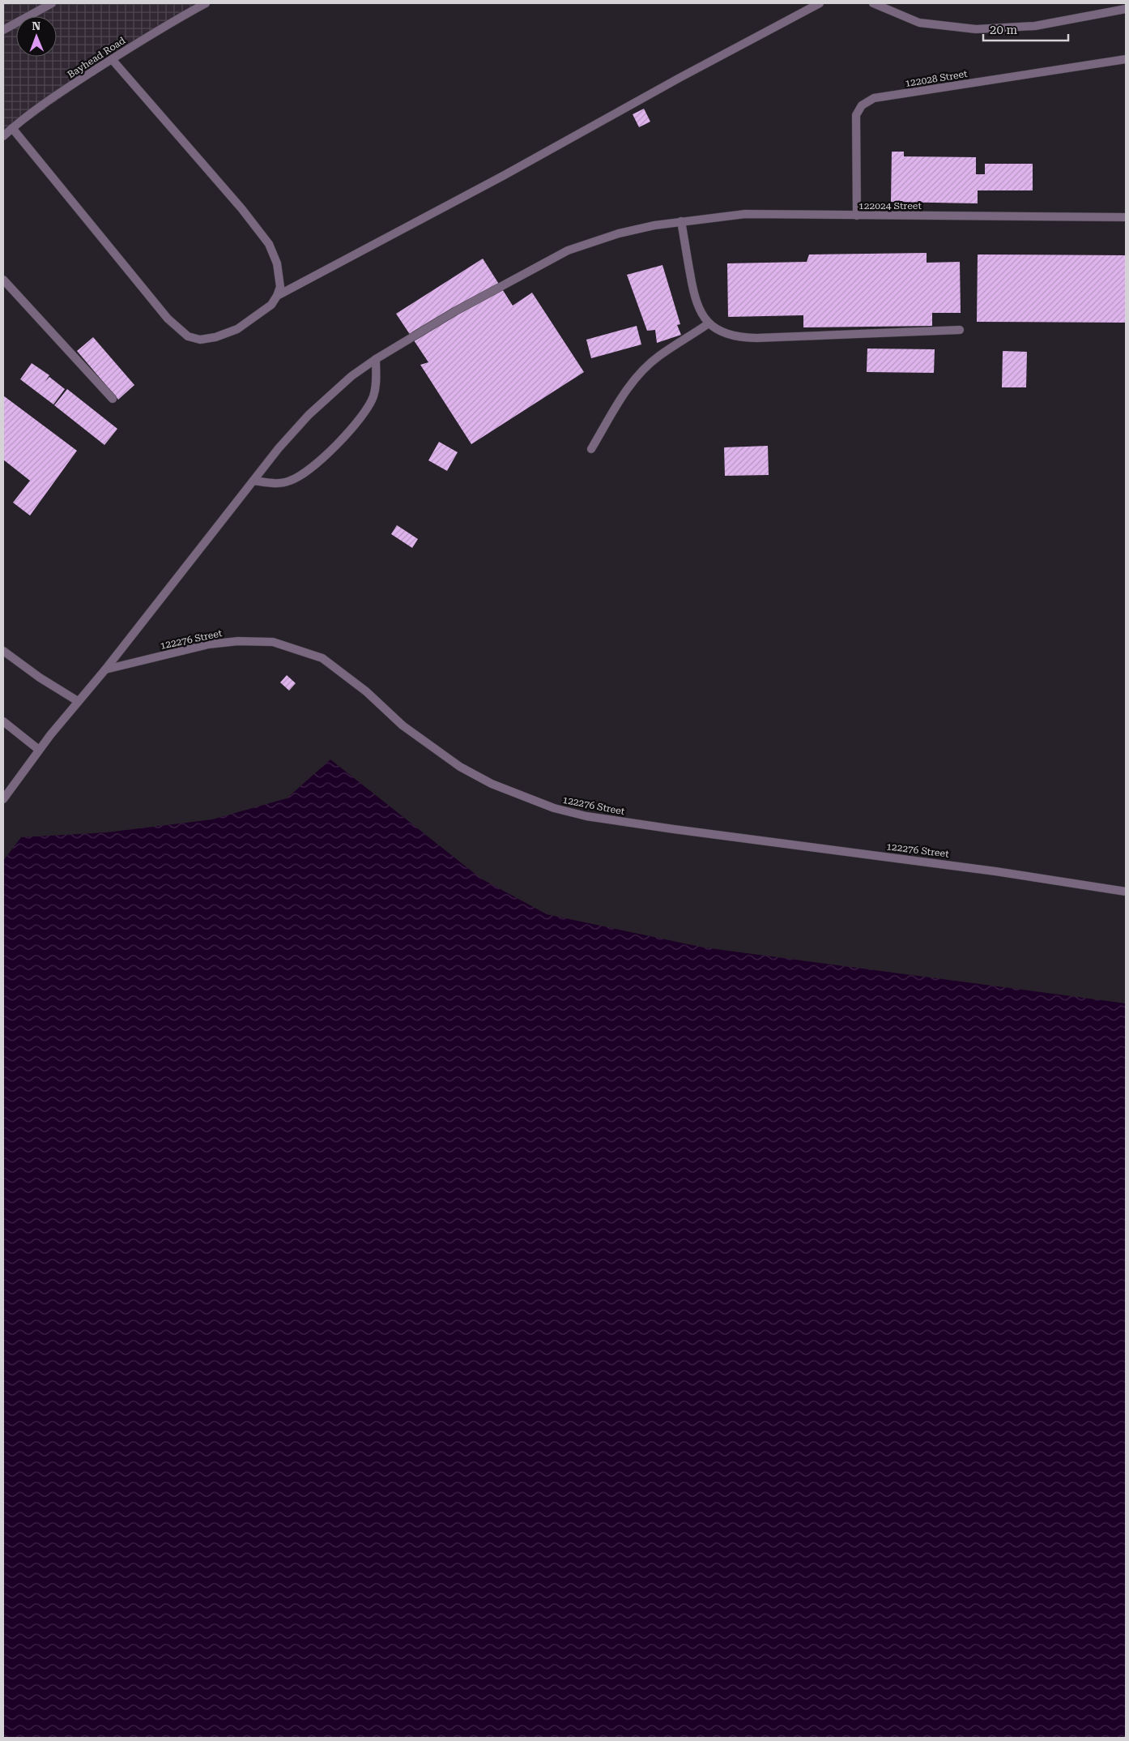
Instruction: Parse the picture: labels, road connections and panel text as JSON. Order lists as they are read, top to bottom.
{
  "streets": {
    "street": [
      "Bayhead Road",
      "122028 Street",
      "122024 Street",
      "122276 Street"
    ]
  },
  "crossings": [
    ["122028 Street", "122024 Street"],
    ["122024 Street", "122276 Street"]
  ],
  "scale_bar": "20 m",
  "north": "top"
}
